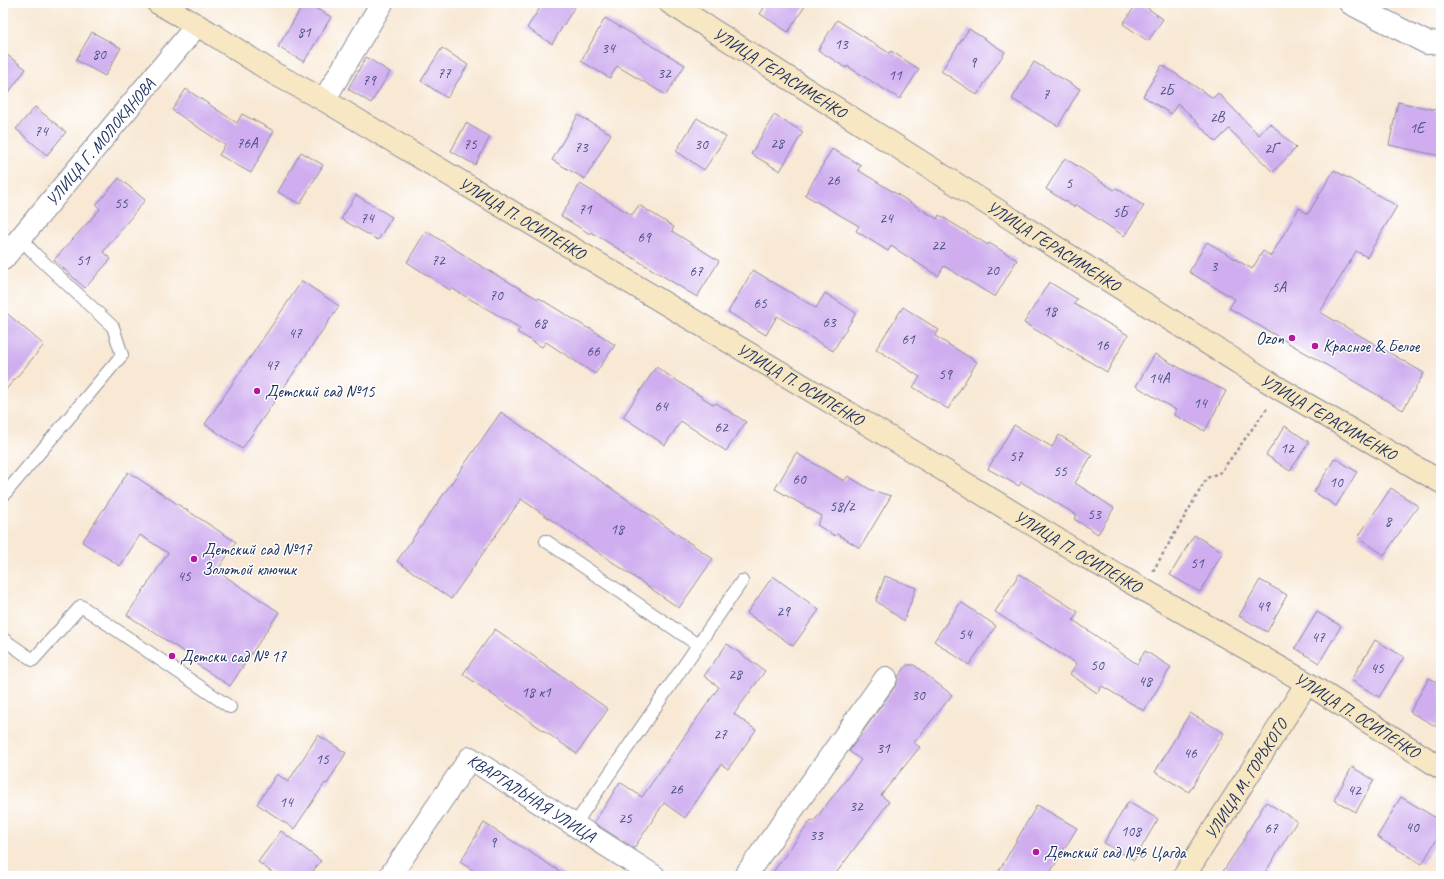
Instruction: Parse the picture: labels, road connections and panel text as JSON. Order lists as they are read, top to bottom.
{
  "streets": {
    "main road": ["УЛИЦА ГЕРАСИМЕНКО", "УЛИЦА П. ОСИПЕНКО", "УЛИЦА М. ГОРЬКОГО"],
    "street": ["УЛИЦА Г. МОЛОКАНОВА", "КВАРТАЛЬНАЯ УЛИЦА"]
  },
  "crossings": [
    ["УЛИЦА Г. МОЛОКАНОВА", "УЛИЦА П. ОСИПЕНКО"],
    ["УЛИЦА П. ОСИПЕНКО", "УЛИЦА М. ГОРЬКОГО"]
  ],
  "places": [
    "Ozon",
    "Красное & Белое",
    "Детский сад №15",
    "Детский сад №17 Золотой ключик",
    "Детски сад № 17",
    "Детский сад №6 Цагда"
  ],
  "house_numbers": [
    "81",
    "13",
    "34",
    "80",
    "9",
    "77",
    "32",
    "11",
    "79",
    "2Б",
    "7",
    "2В",
    "1Е",
    "74",
    "76А",
    "28",
    "75",
    "30",
    "73",
    "2Г",
    "26",
    "5",
    "55",
    "71",
    "5Б",
    "74",
    "24",
    "69",
    "22",
    "51",
    "72",
    "3",
    "20",
    "67",
    "5А",
    "70",
    "65",
    "18",
    "63",
    "68",
    "47",
    "61",
    "16",
    "66",
    "47",
    "59",
    "14А",
    "14",
    "64",
    "62",
    "12",
    "57",
    "55",
    "60",
    "10",
    "58/2",
    "53",
    "8",
    "18",
    "51",
    "45",
    "49",
    "29",
    "54",
    "47",
    "50",
    "45",
    "28",
    "48",
    "18 к1",
    "30",
    "27",
    "31",
    "46",
    "15",
    "26",
    "42",
    "14",
    "32",
    "25",
    "40",
    "67",
    "108",
    "33",
    "9"
  ]
}
